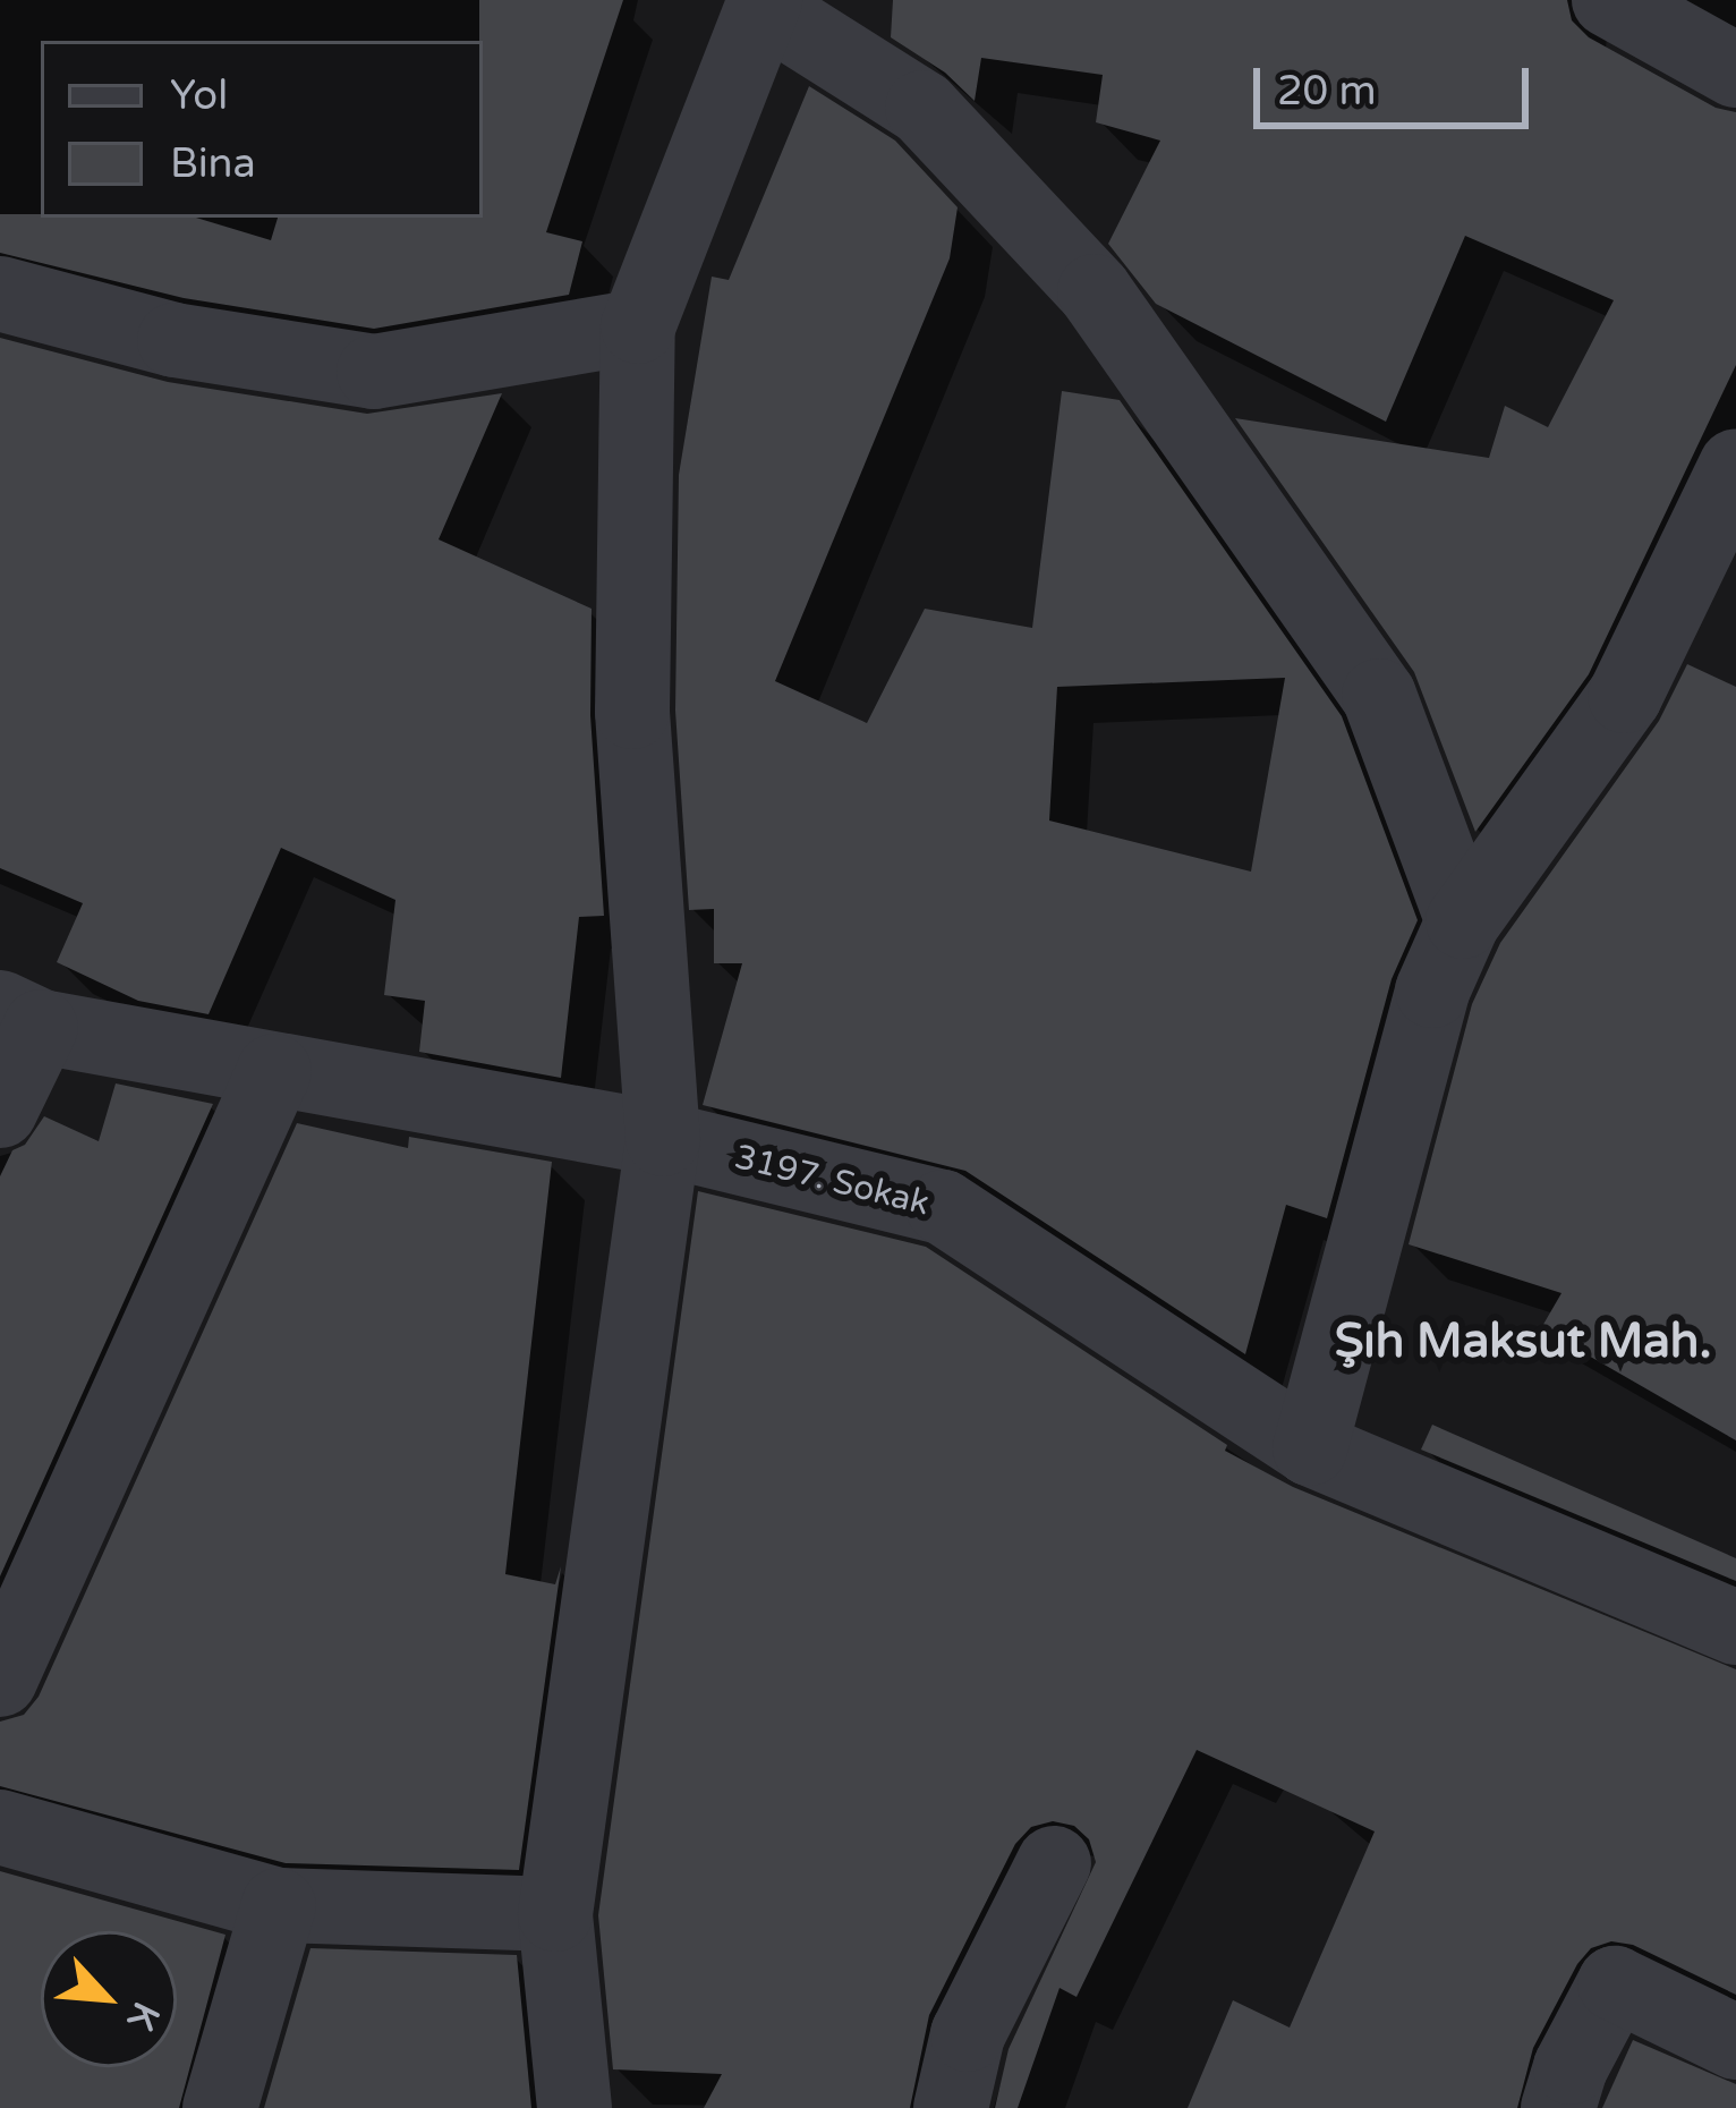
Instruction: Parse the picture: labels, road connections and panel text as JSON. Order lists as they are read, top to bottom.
{
  "streets": {
    "street": ["3197. Sokak"]
  },
  "districts": ["Şıh Maksut Mah."],
  "legend": ["Yol", "Bina"],
  "scale_bar": "20 m",
  "north": "bottom right"
}
